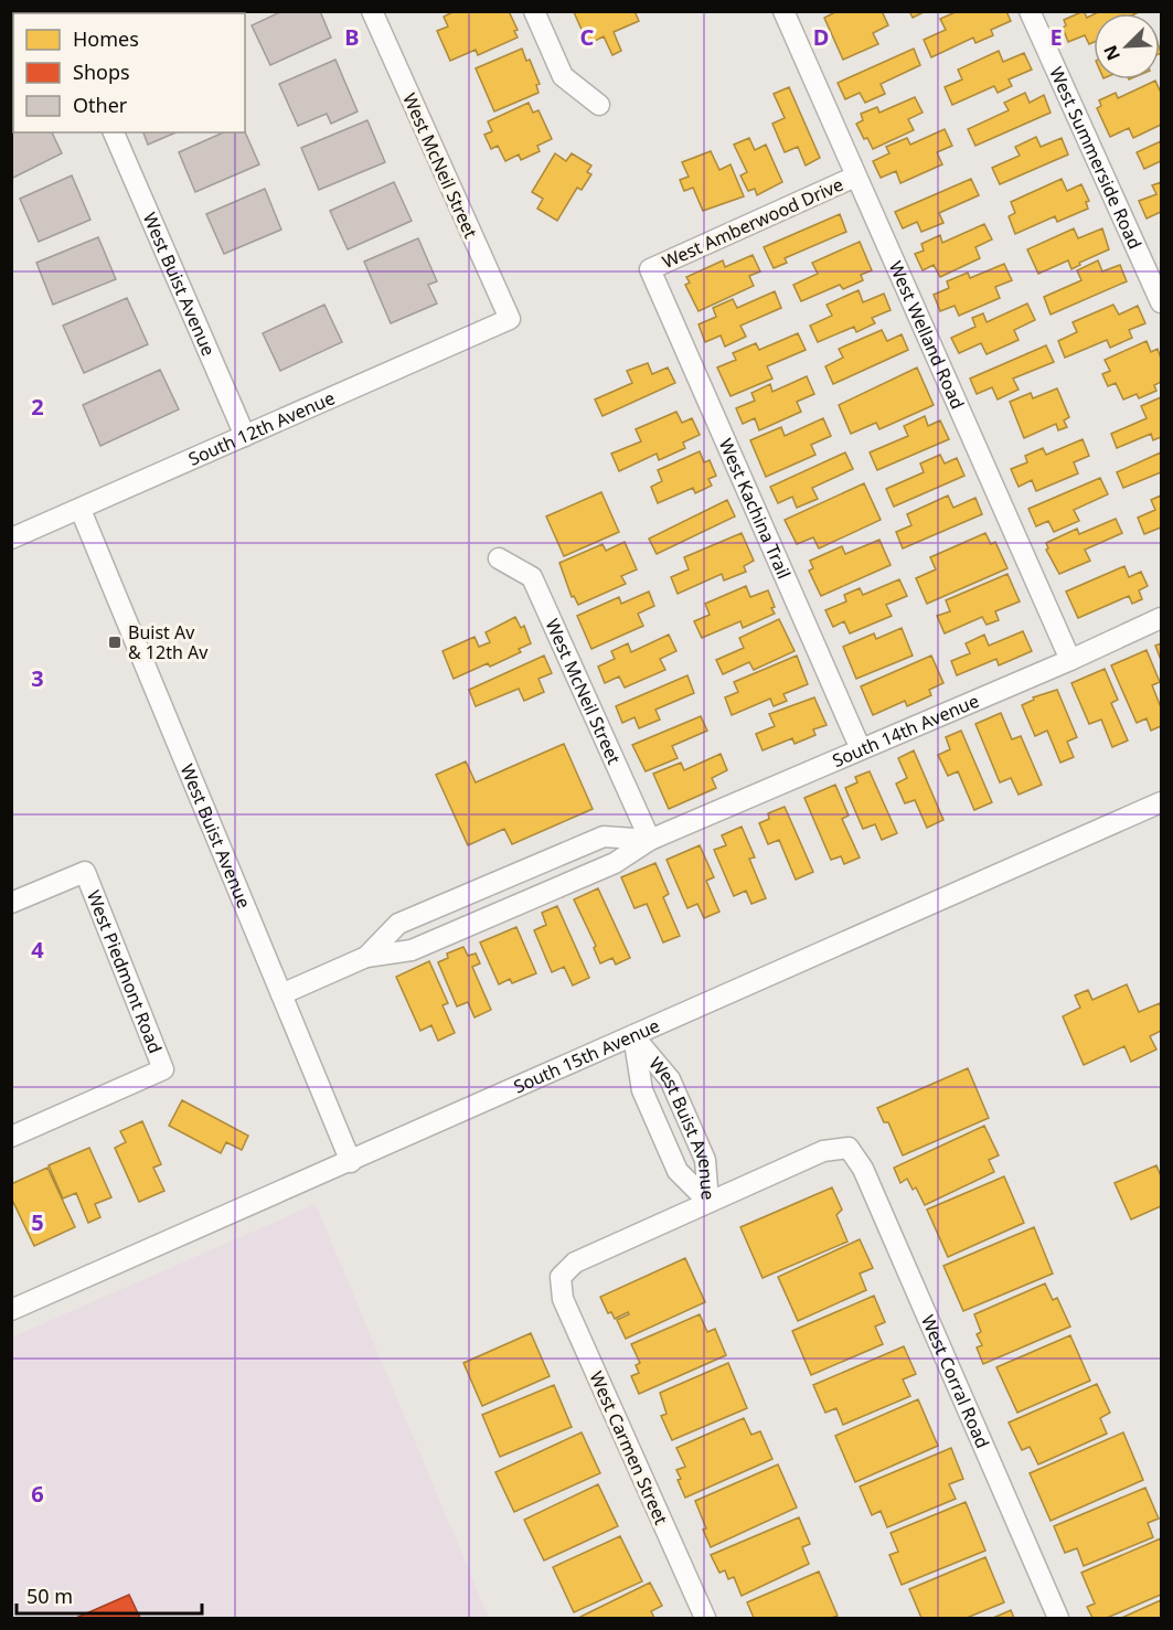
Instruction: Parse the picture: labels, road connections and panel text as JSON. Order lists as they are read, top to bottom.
{
  "streets": {
    "street": [
      "West Summerside Road",
      "West McNeil Street",
      "West Amberwood Drive",
      "West Buist Avenue",
      "West Welland Road",
      "South 12th Avenue",
      "West Kachina Trail",
      "South 14th Avenue",
      "West Piedmont Road",
      "South 15th Avenue",
      "West Corral Road",
      "West Carmen Street"
    ]
  },
  "crossings": [
    ["West McNeil Street", "South 12th Avenue"],
    ["West McNeil Street", "South 14th Avenue"],
    ["West Amberwood Drive", "West Welland Road"],
    ["West Amberwood Drive", "West Kachina Trail"],
    ["West Buist Avenue", "South 12th Avenue"],
    ["West Buist Avenue", "South 14th Avenue"],
    ["West Buist Avenue", "South 15th Avenue"],
    ["West Buist Avenue", "West Corral Road"],
    ["West Buist Avenue", "West Carmen Street"],
    ["West Welland Road", "South 14th Avenue"],
    ["West Kachina Trail", "South 14th Avenue"],
    ["West Corral Road", "West Carmen Street"]
  ],
  "places": {
    "transit": ["Buist Av & 12th Av"]
  },
  "legend": ["Homes", "Shops", "Other"],
  "scale_bar": "50 m",
  "north": "bottom left",
  "grid": {
    "columns": [
      "B",
      "C",
      "D",
      "E"
    ],
    "rows": [
      "2",
      "3",
      "4",
      "5",
      "6"
    ]
  }
}
